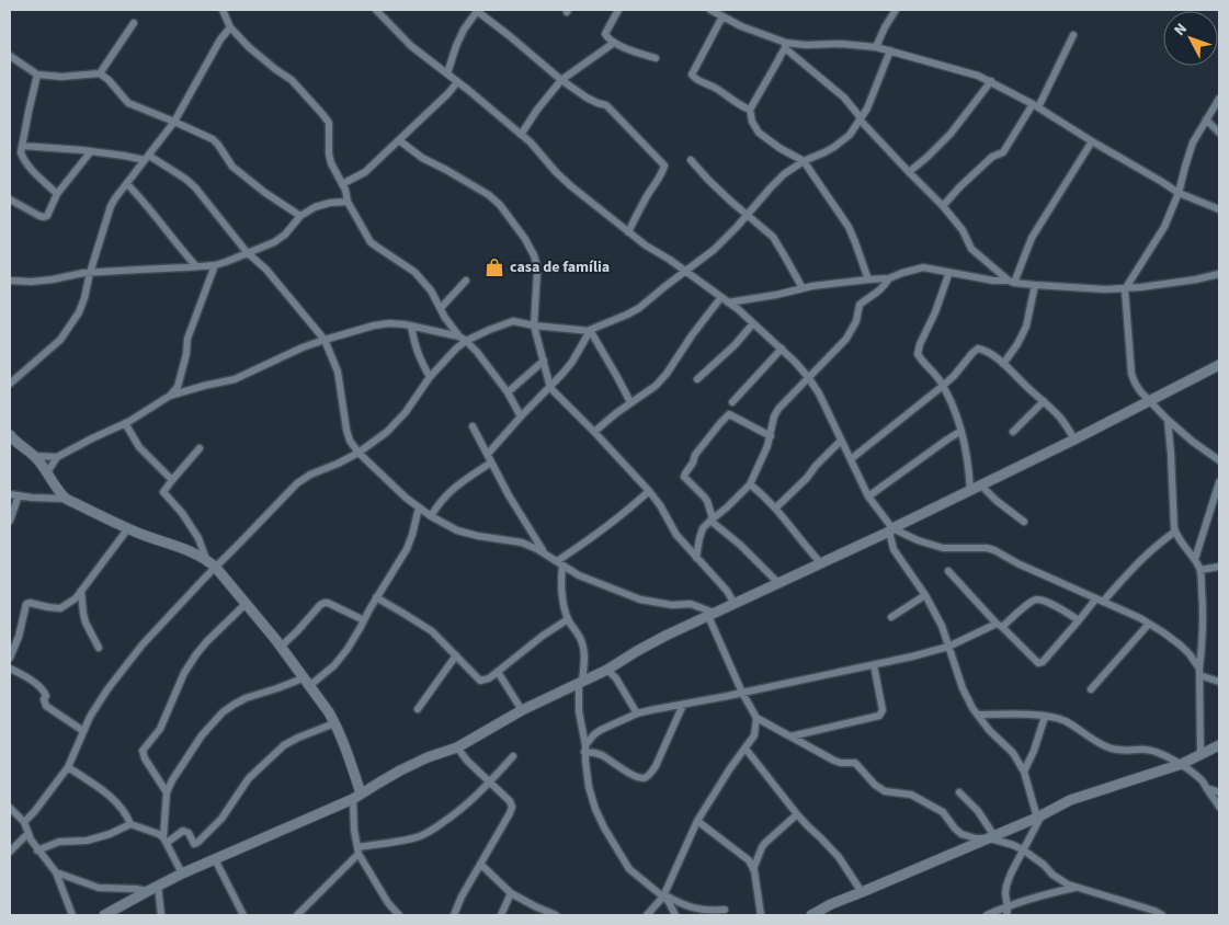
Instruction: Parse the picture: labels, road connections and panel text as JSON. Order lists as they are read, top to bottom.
{
  "places": {
    "shop": ["casa de família"]
  },
  "north": "top left"
}
